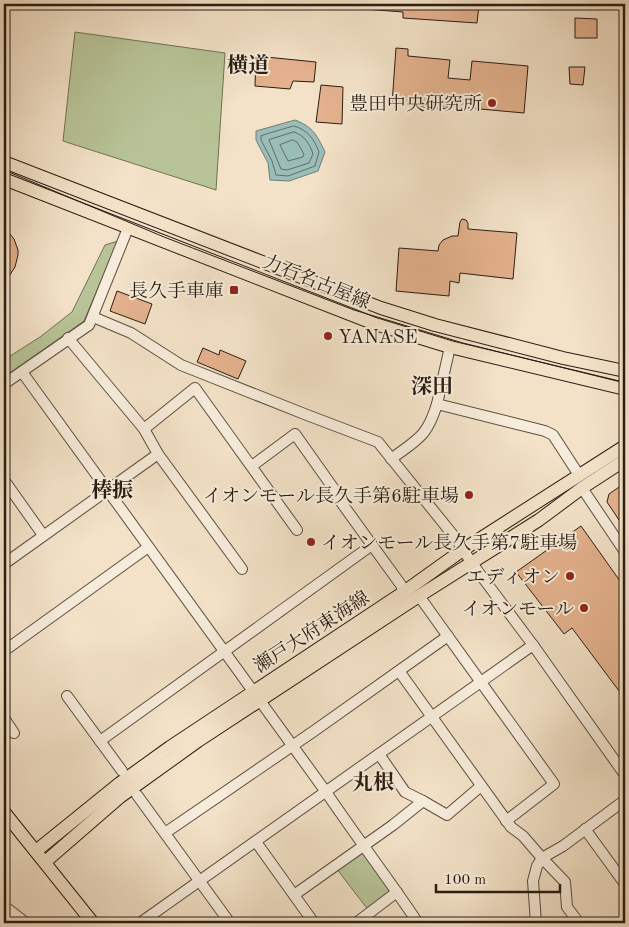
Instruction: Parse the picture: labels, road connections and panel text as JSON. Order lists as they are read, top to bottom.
{
  "streets": {
    "main road": ["力石名古屋線", "瀬戸大府東海線"]
  },
  "districts": [
    "横道",
    "深田",
    "棒振",
    "丸根"
  ],
  "places": {
    "other": [
      "豊田中央研究所",
      "YANASE",
      "イオンモール長久手第6駐車場",
      "イオンモール長久手第7駐車場",
      "エディオン",
      "イオンモール"
    ],
    "transit": ["長久手車庫"]
  },
  "scale_bar": "100 m"
}
